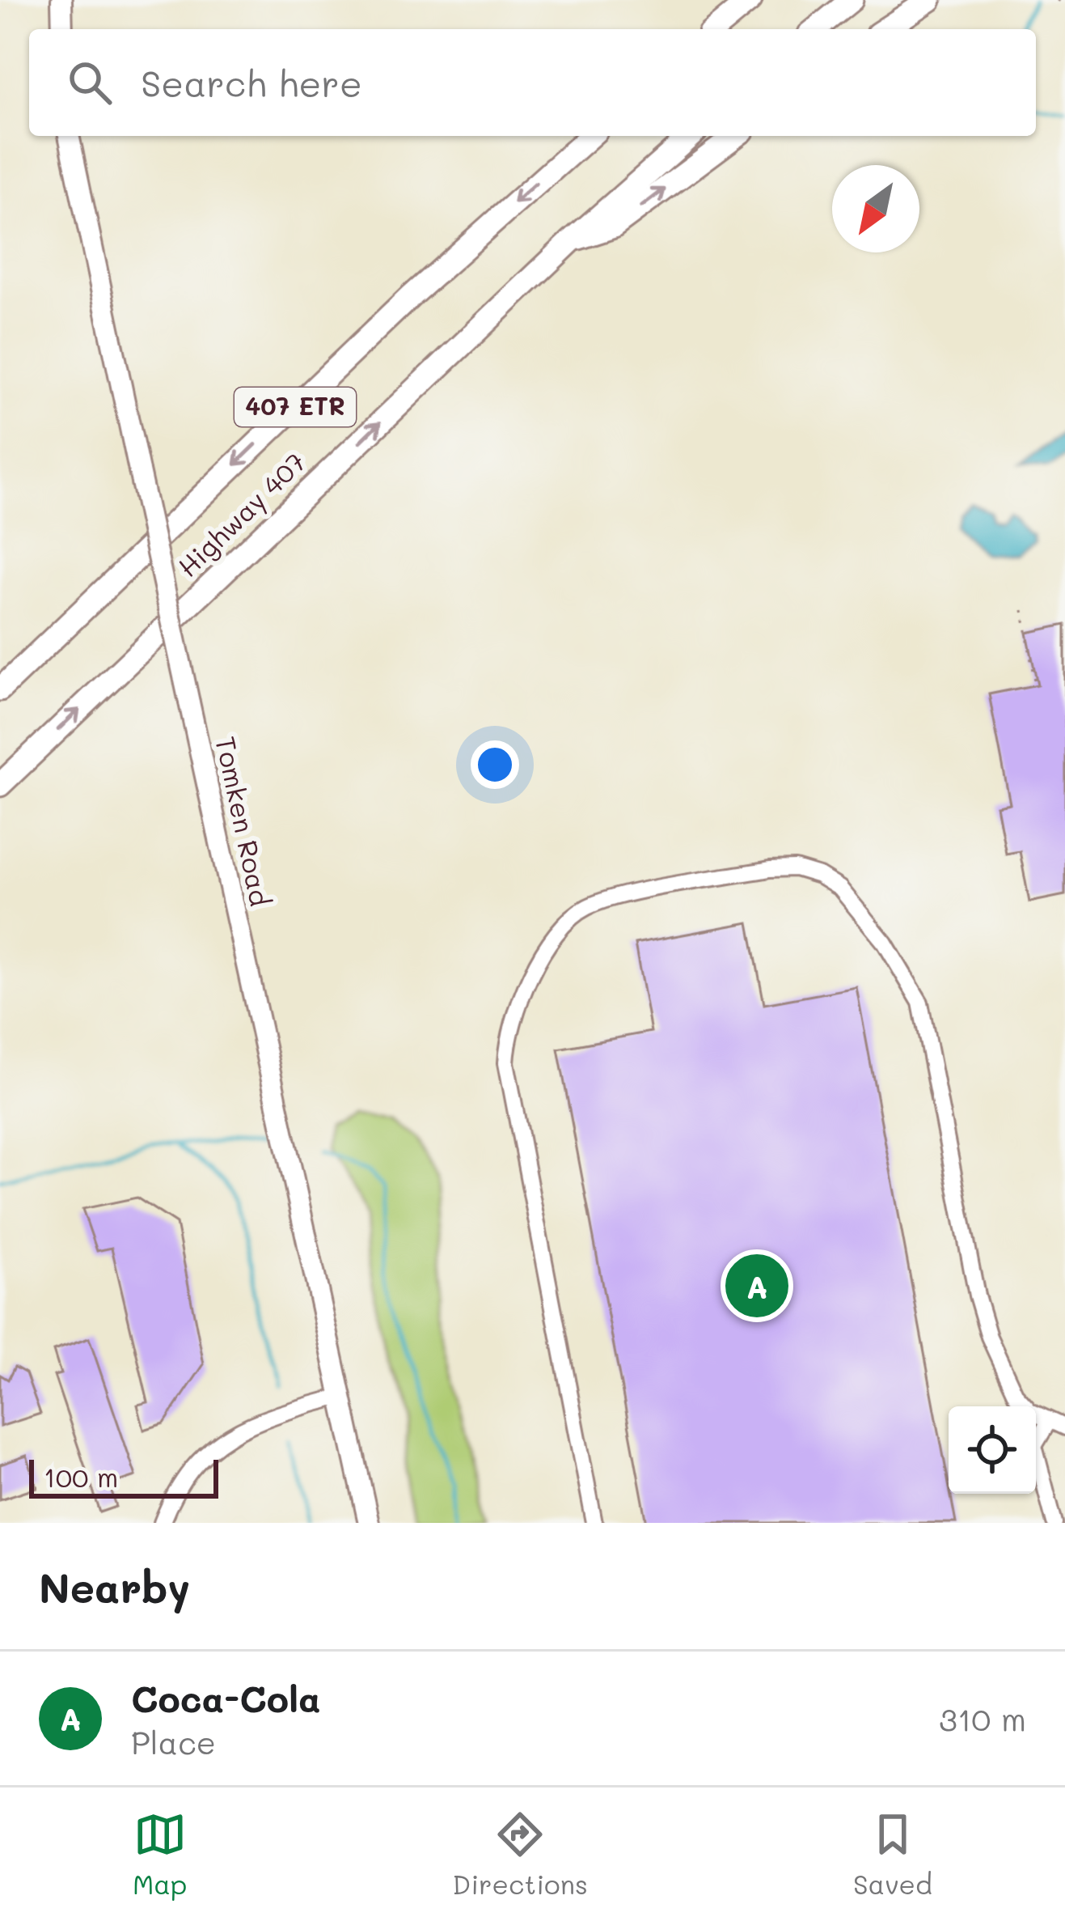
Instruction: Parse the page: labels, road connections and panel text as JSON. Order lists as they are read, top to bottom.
{
  "streets": {
    "highway": ["407 ETR", "Highway 407"],
    "main road": ["Tomken Road"]
  },
  "scale_bar": "100 m",
  "north": "bottom left",
  "page": {
    "search": "Search here",
    "pins": "A",
    "scale": "100 m",
    "heading": "Nearby",
    "list": [
      {
        "mark": "A",
        "name": "Coca-Cola",
        "note": "Place",
        "value": "310 m"
      }
    ],
    "nav": ["Map", "Directions", "Saved"]
  }
}
